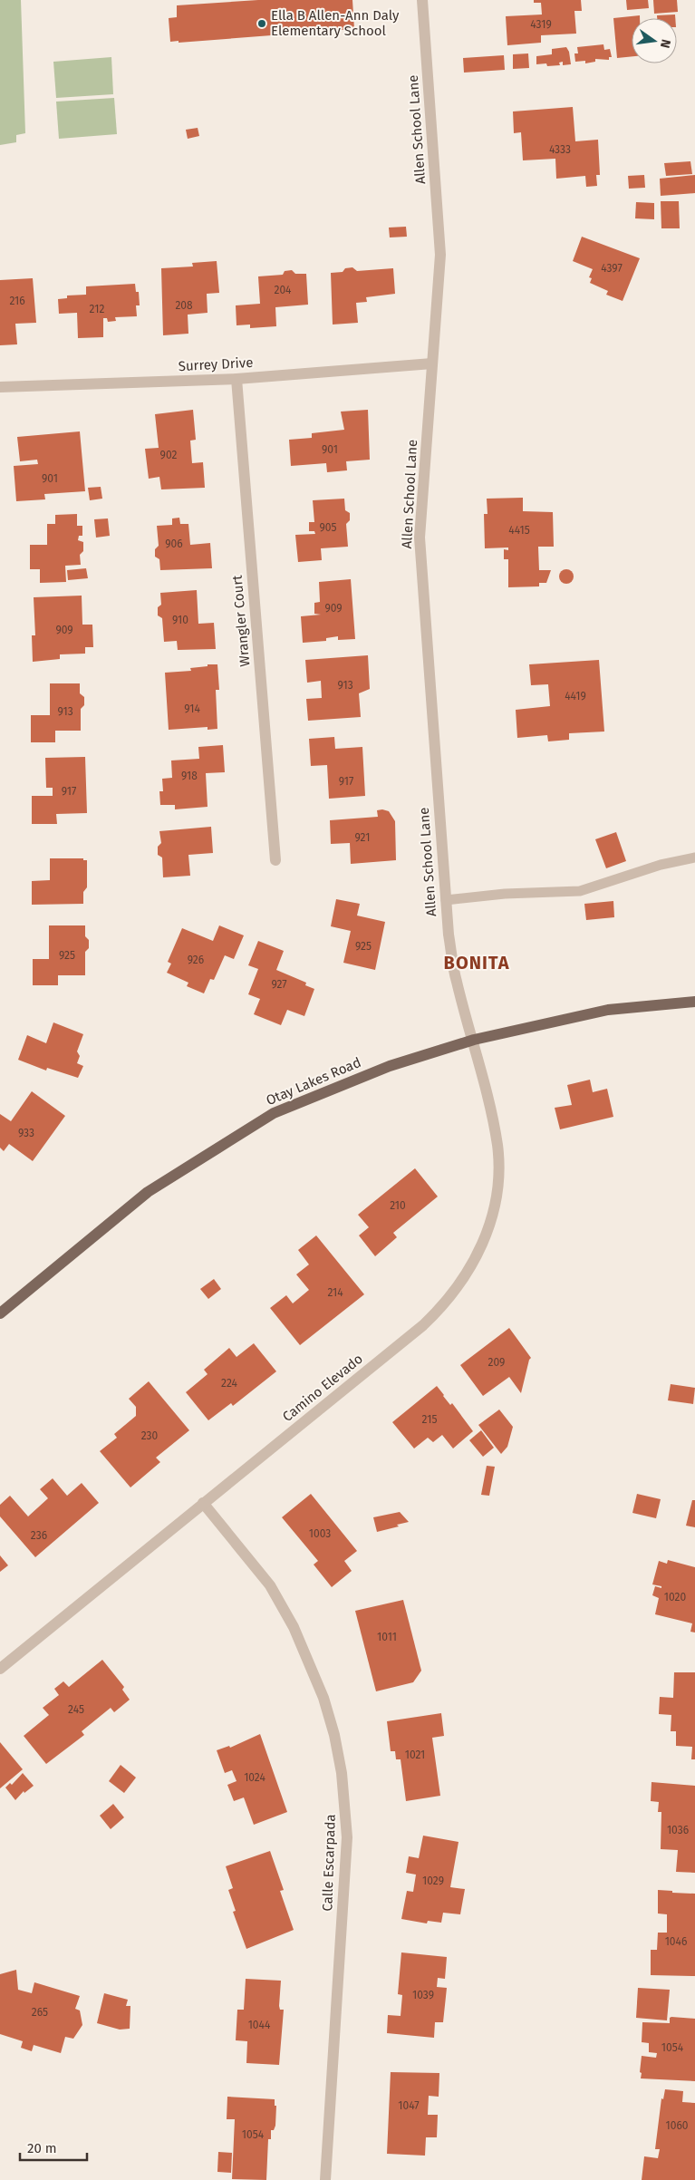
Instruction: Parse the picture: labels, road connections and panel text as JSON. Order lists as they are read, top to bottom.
{
  "streets": {
    "main road": ["Otay Lakes Road"],
    "street": [
      "Allen School Lane",
      "Surrey Drive",
      "Wrangler Court",
      "Camino Elevado",
      "Calle Escarpada"
    ]
  },
  "crossings": [
    ["Allen School Lane", "Surrey Drive"],
    ["Allen School Lane", "Otay Lakes Road"],
    ["Allen School Lane", "Camino Elevado"],
    ["Surrey Drive", "Wrangler Court"],
    ["Otay Lakes Road", "Camino Elevado"],
    ["Camino Elevado", "Calle Escarpada"]
  ],
  "districts": ["BONITA"],
  "places": ["Ella B Allen-Ann Daly Elementary School"],
  "house_numbers": [
    "4319",
    "4333",
    "4397",
    "204",
    "216",
    "208",
    "212",
    "901",
    "902",
    "901",
    "905",
    "4415",
    "906",
    "909",
    "910",
    "909",
    "913",
    "4419",
    "914",
    "913",
    "918",
    "917",
    "917",
    "921",
    "925",
    "925",
    "926",
    "927",
    "933",
    "210",
    "214",
    "209",
    "224",
    "215",
    "230",
    "1003",
    "236",
    "1020",
    "1011",
    "245",
    "1021",
    "1024",
    "1036",
    "1029",
    "1046",
    "1039",
    "265",
    "1044",
    "1054",
    "1047",
    "1060",
    "1054"
  ],
  "scale_bar": "20 m",
  "north": "right"
}
